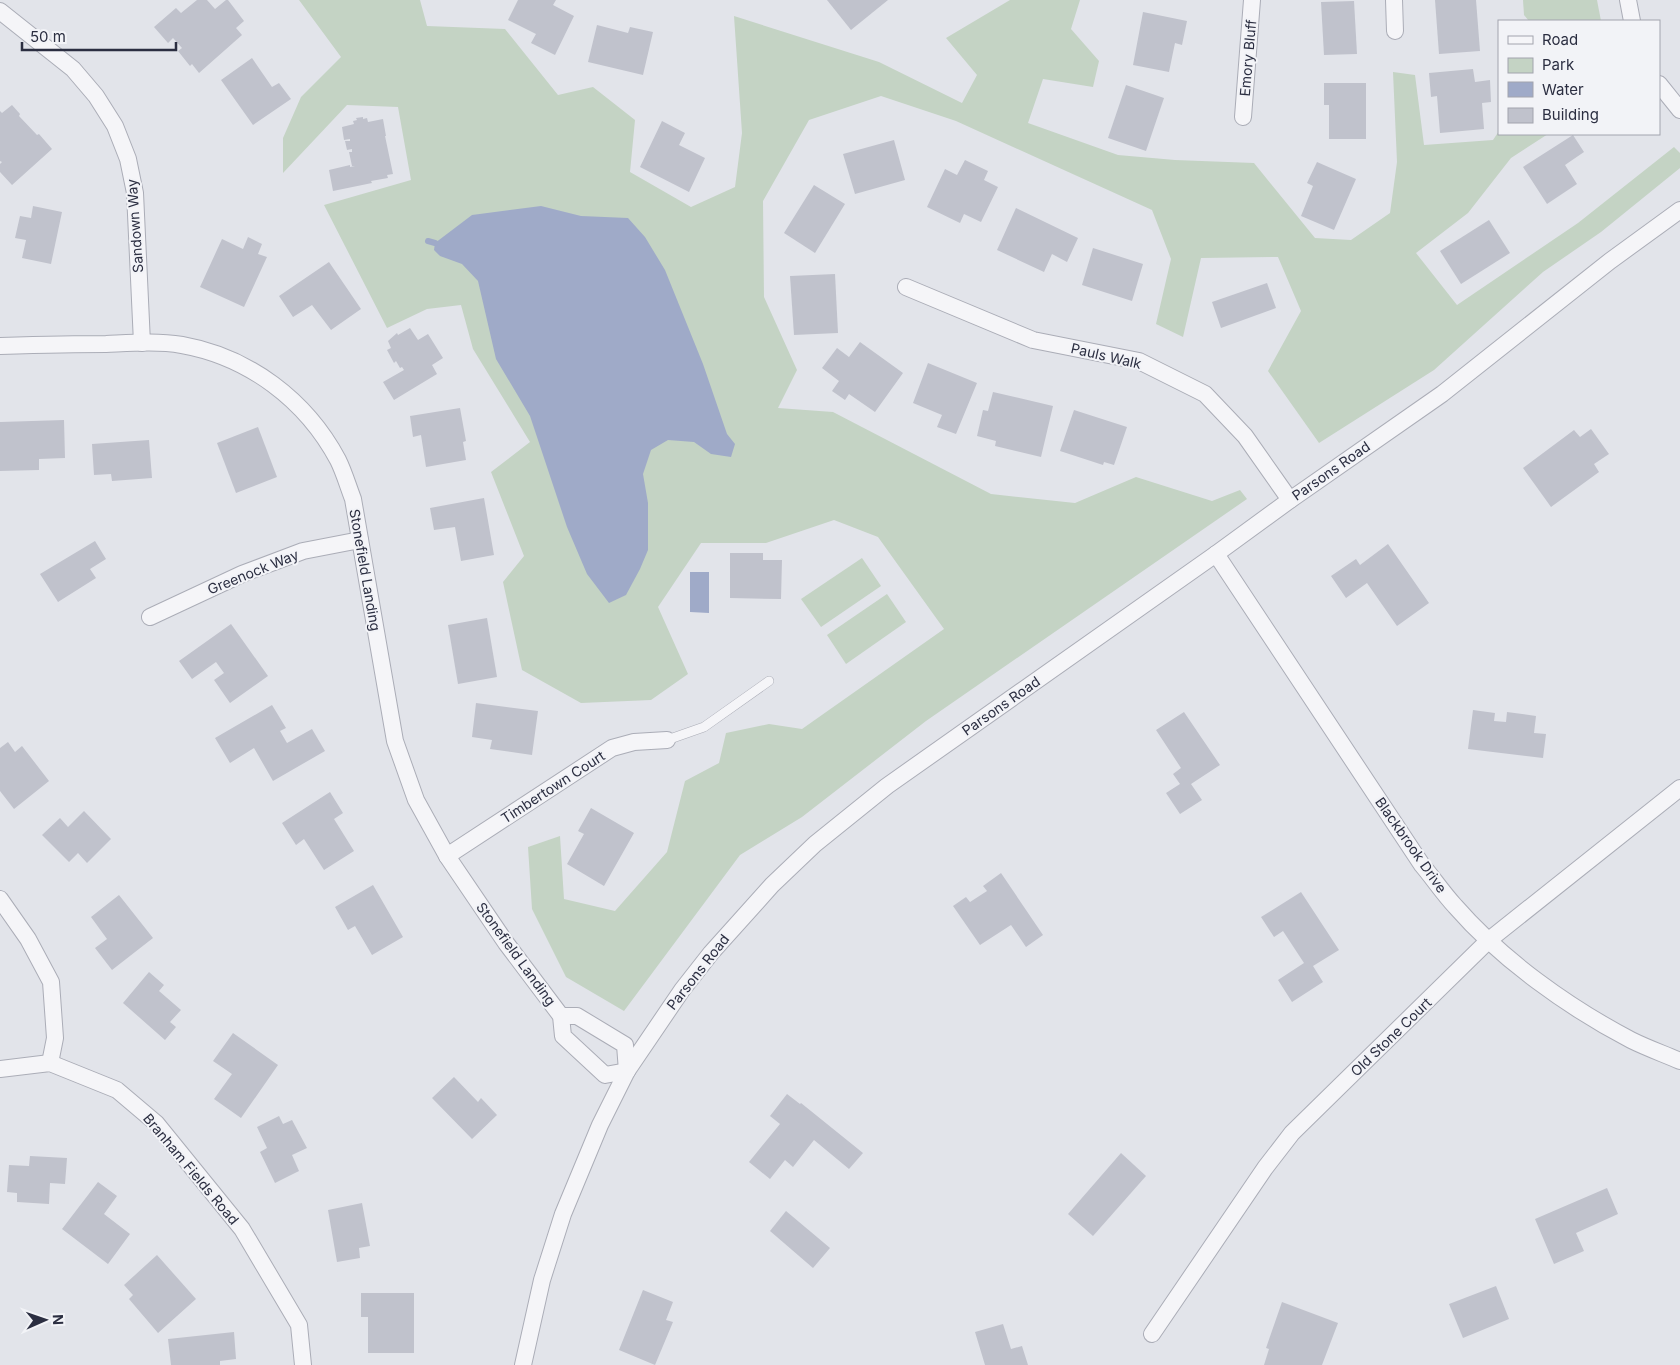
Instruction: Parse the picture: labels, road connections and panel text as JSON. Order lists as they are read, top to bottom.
{
  "streets": {
    "street": [
      "Emory Bluff",
      "Sandown Way",
      "Pauls Walk",
      "Parsons Road",
      "Stonefield Landing",
      "Greenock Way",
      "Timbertown Court",
      "Blackbrook Drive",
      "Old Stone Court",
      "Branham Fields Road"
    ]
  },
  "crossings": [
    ["Sandown Way", "Stonefield Landing"],
    ["Pauls Walk", "Parsons Road"],
    ["Parsons Road", "Stonefield Landing"],
    ["Parsons Road", "Blackbrook Drive"],
    ["Stonefield Landing", "Greenock Way"],
    ["Stonefield Landing", "Timbertown Court"],
    ["Blackbrook Drive", "Old Stone Court"]
  ],
  "legend": [
    "Road",
    "Park",
    "Water",
    "Building"
  ],
  "scale_bar": "50 m",
  "north": "right"
}
